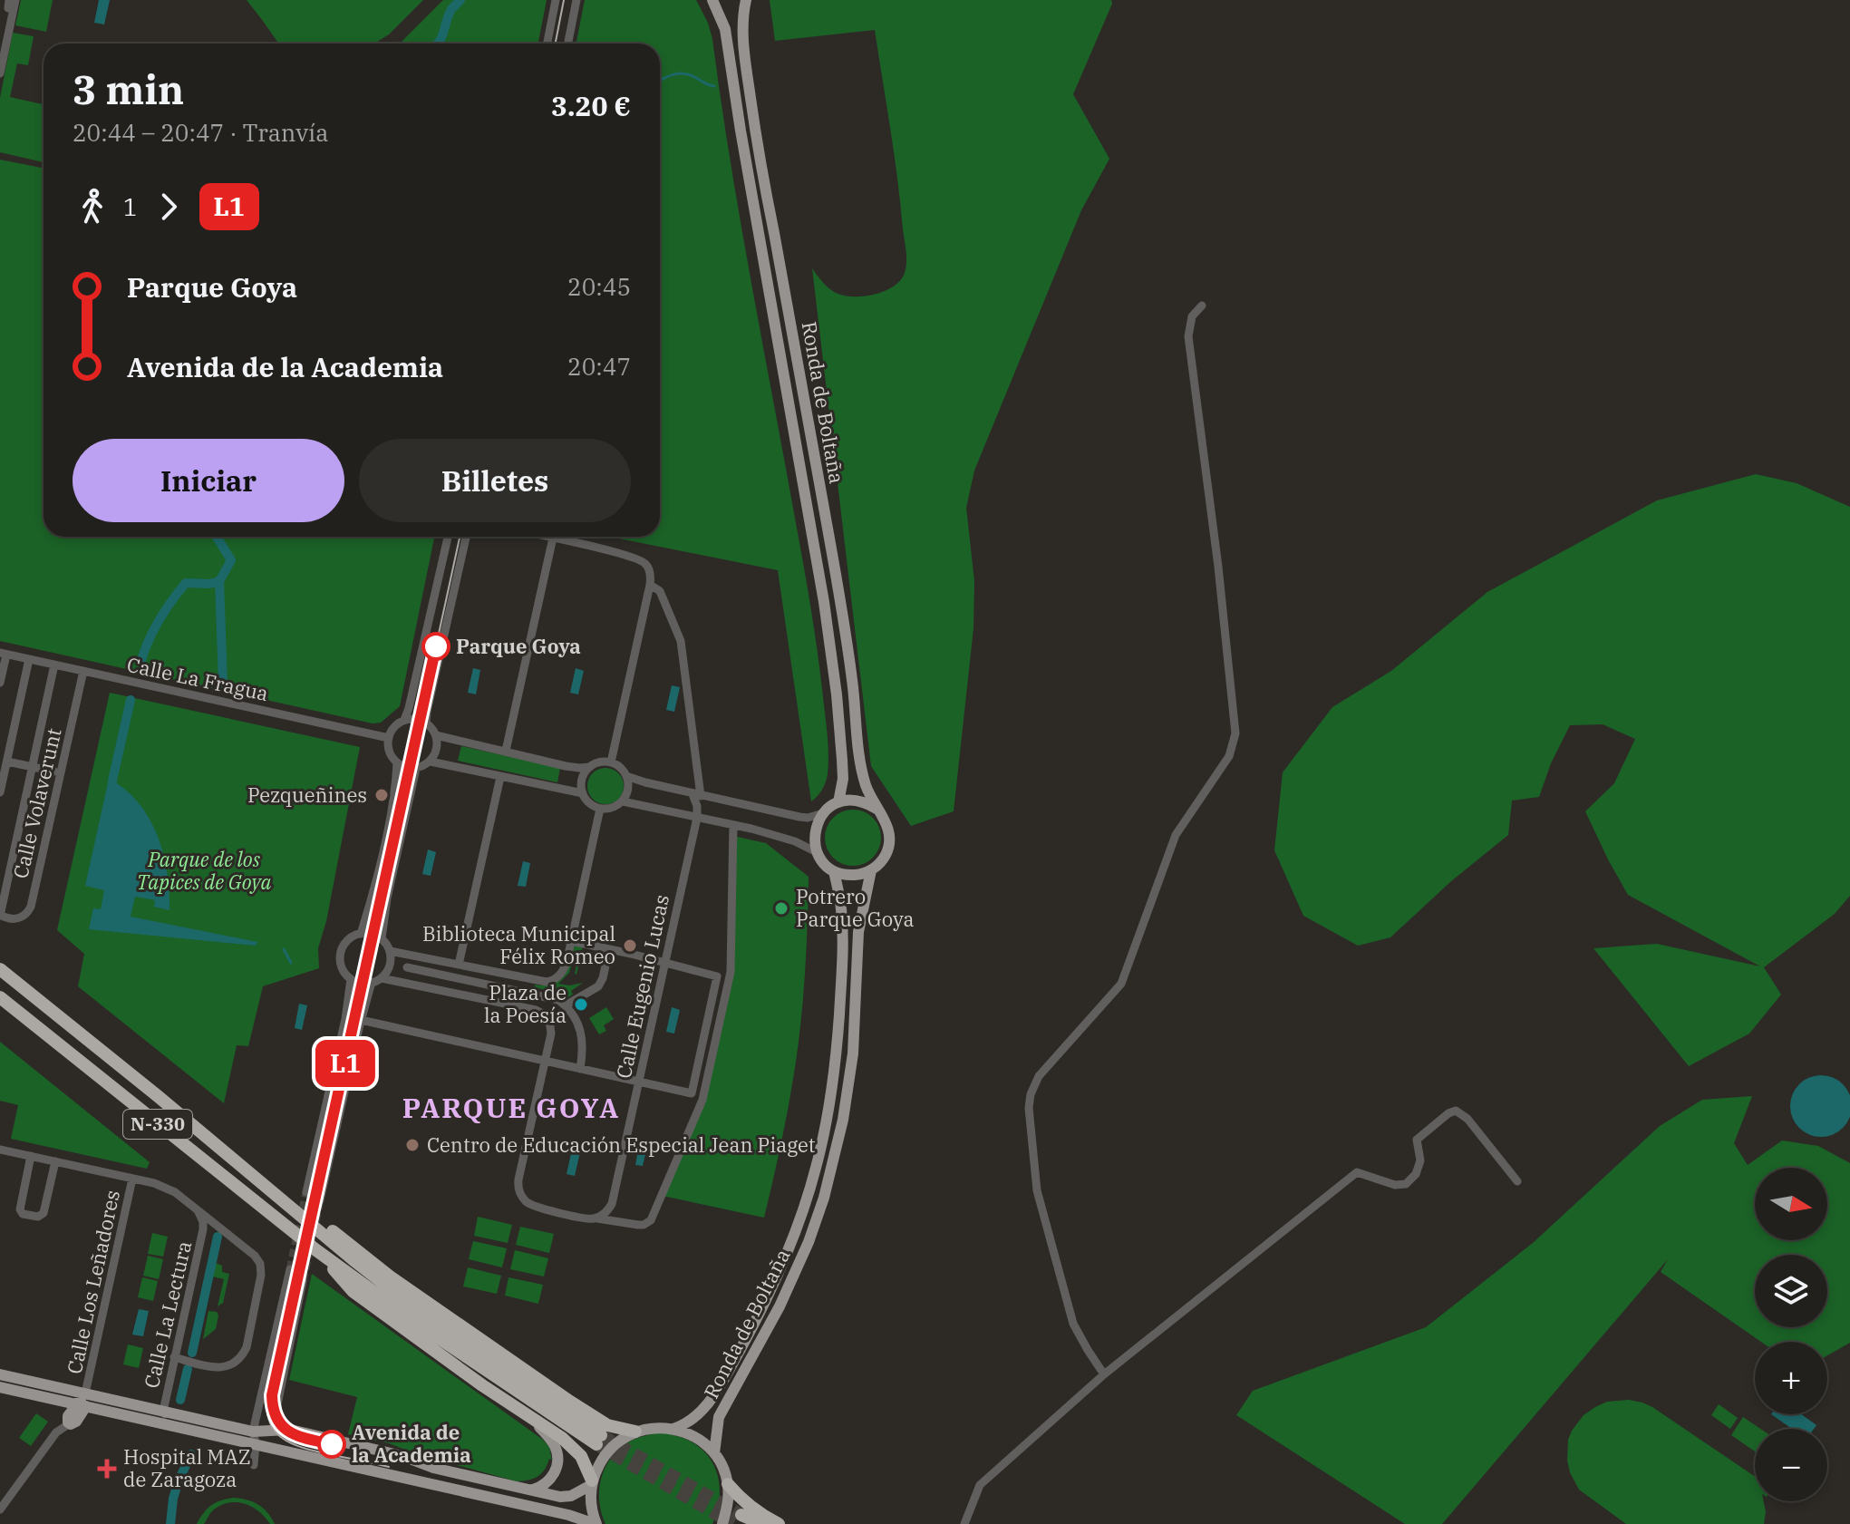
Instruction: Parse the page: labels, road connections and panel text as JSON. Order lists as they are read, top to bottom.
{
  "streets": {
    "highway": ["N-330"],
    "main road": ["Ronda de Boltaña"],
    "street": [
      "Calle La Fragua",
      "Calle Volaverunt",
      "Calle Eugenio Lucas",
      "Calle Los Leñadores",
      "Calle La Lectura"
    ]
  },
  "crossings": [
    ["Calle La Fragua", "Calle Volaverunt"]
  ],
  "districts": ["PARQUE GOYA"],
  "parks": ["Parque de los Tapices de Goya"],
  "places": {
    "other": [
      "Parque Goya",
      "Pezqueñines",
      "Potrero Parque Goya",
      "Biblioteca Municipal Félix Romeo",
      "Plaza de la Poesía",
      "Centro de Educación Especial Jean Piaget",
      "Avenida de la Academia"
    ],
    "health": ["Hospital MAZ de Zaragoza"]
  },
  "lines": ["tram line L1"],
  "north": "right",
  "page": {
    "on_map": "L1",
    "heading": ["3 min", "20:44 – 20:47 · Tranvía", "3.20 €"],
    "legs": ["1", "L1"],
    "list": [
      {
        "name": "Parque Goya",
        "value": "20:45"
      },
      {
        "name": "Avenida de la Academia",
        "value": "20:47"
      }
    ],
    "buttons": ["Iniciar", "Billetes"],
    "map_buttons": ["+", "−"]
  }
}
